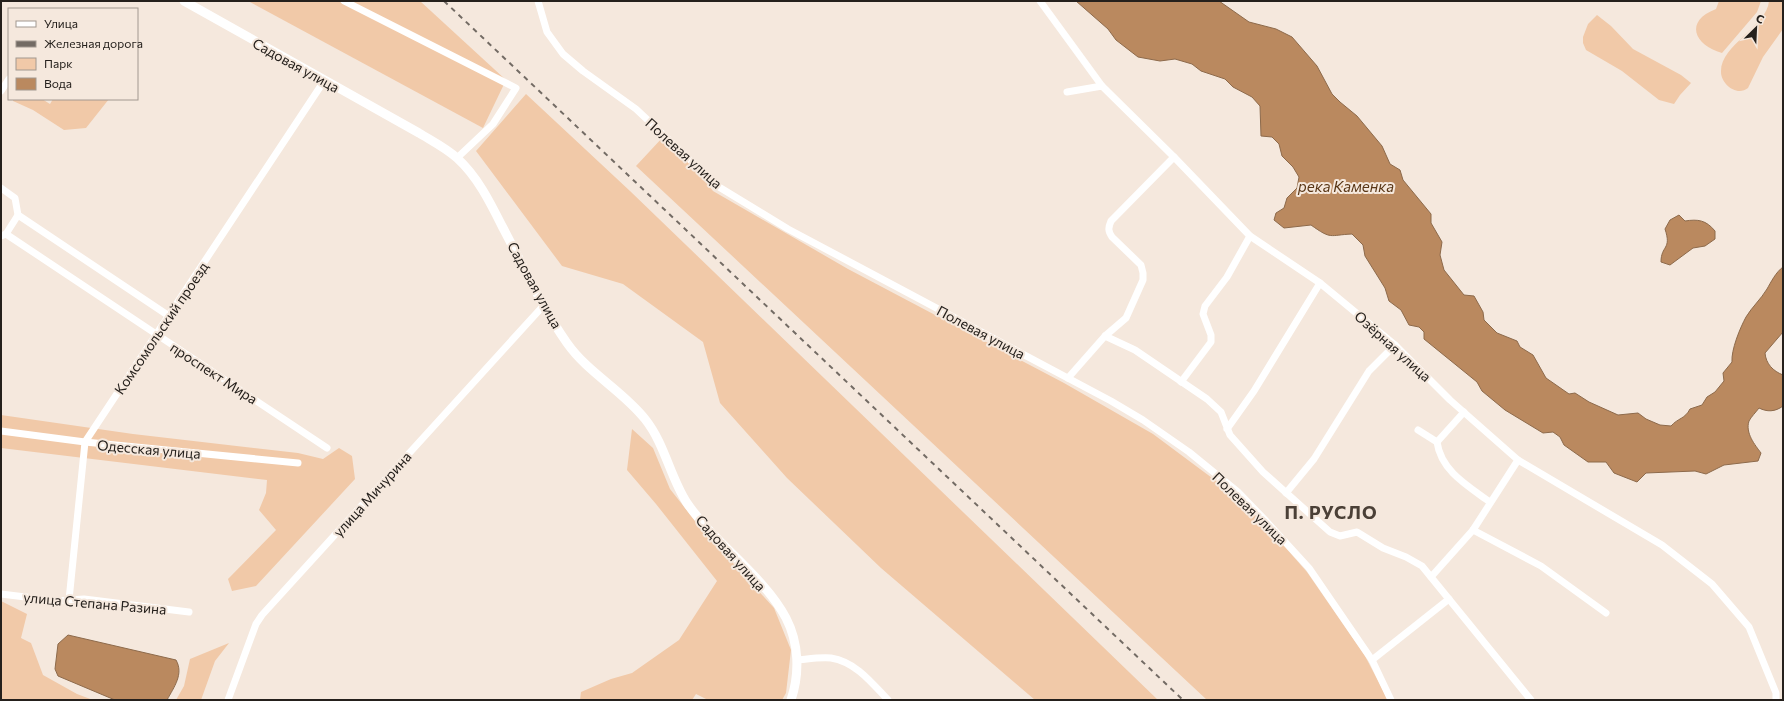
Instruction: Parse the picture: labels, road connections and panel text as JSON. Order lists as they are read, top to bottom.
{
  "streets": {
    "main road": ["Садовая улица"],
    "street": [
      "Полевая улица",
      "Комсомольский проезд",
      "Озёрная улица",
      "проспект Мира",
      "Одесская улица",
      "улица Мичурина",
      "улица Степана Разина"
    ]
  },
  "crossings": [
    ["Садовая улица", "Комсомольский проезд"],
    ["Садовая улица", "улица Мичурина"],
    ["Комсомольский проезд", "проспект Мира"],
    ["Комсомольский проезд", "Одесская улица"],
    ["Комсомольский проезд", "улица Степана Разина"]
  ],
  "districts": ["П. РУСЛО"],
  "water": ["река Каменка"],
  "legend": [
    "Улица",
    "Железная дорога",
    "Парк",
    "Вода"
  ],
  "north": "top right"
}
